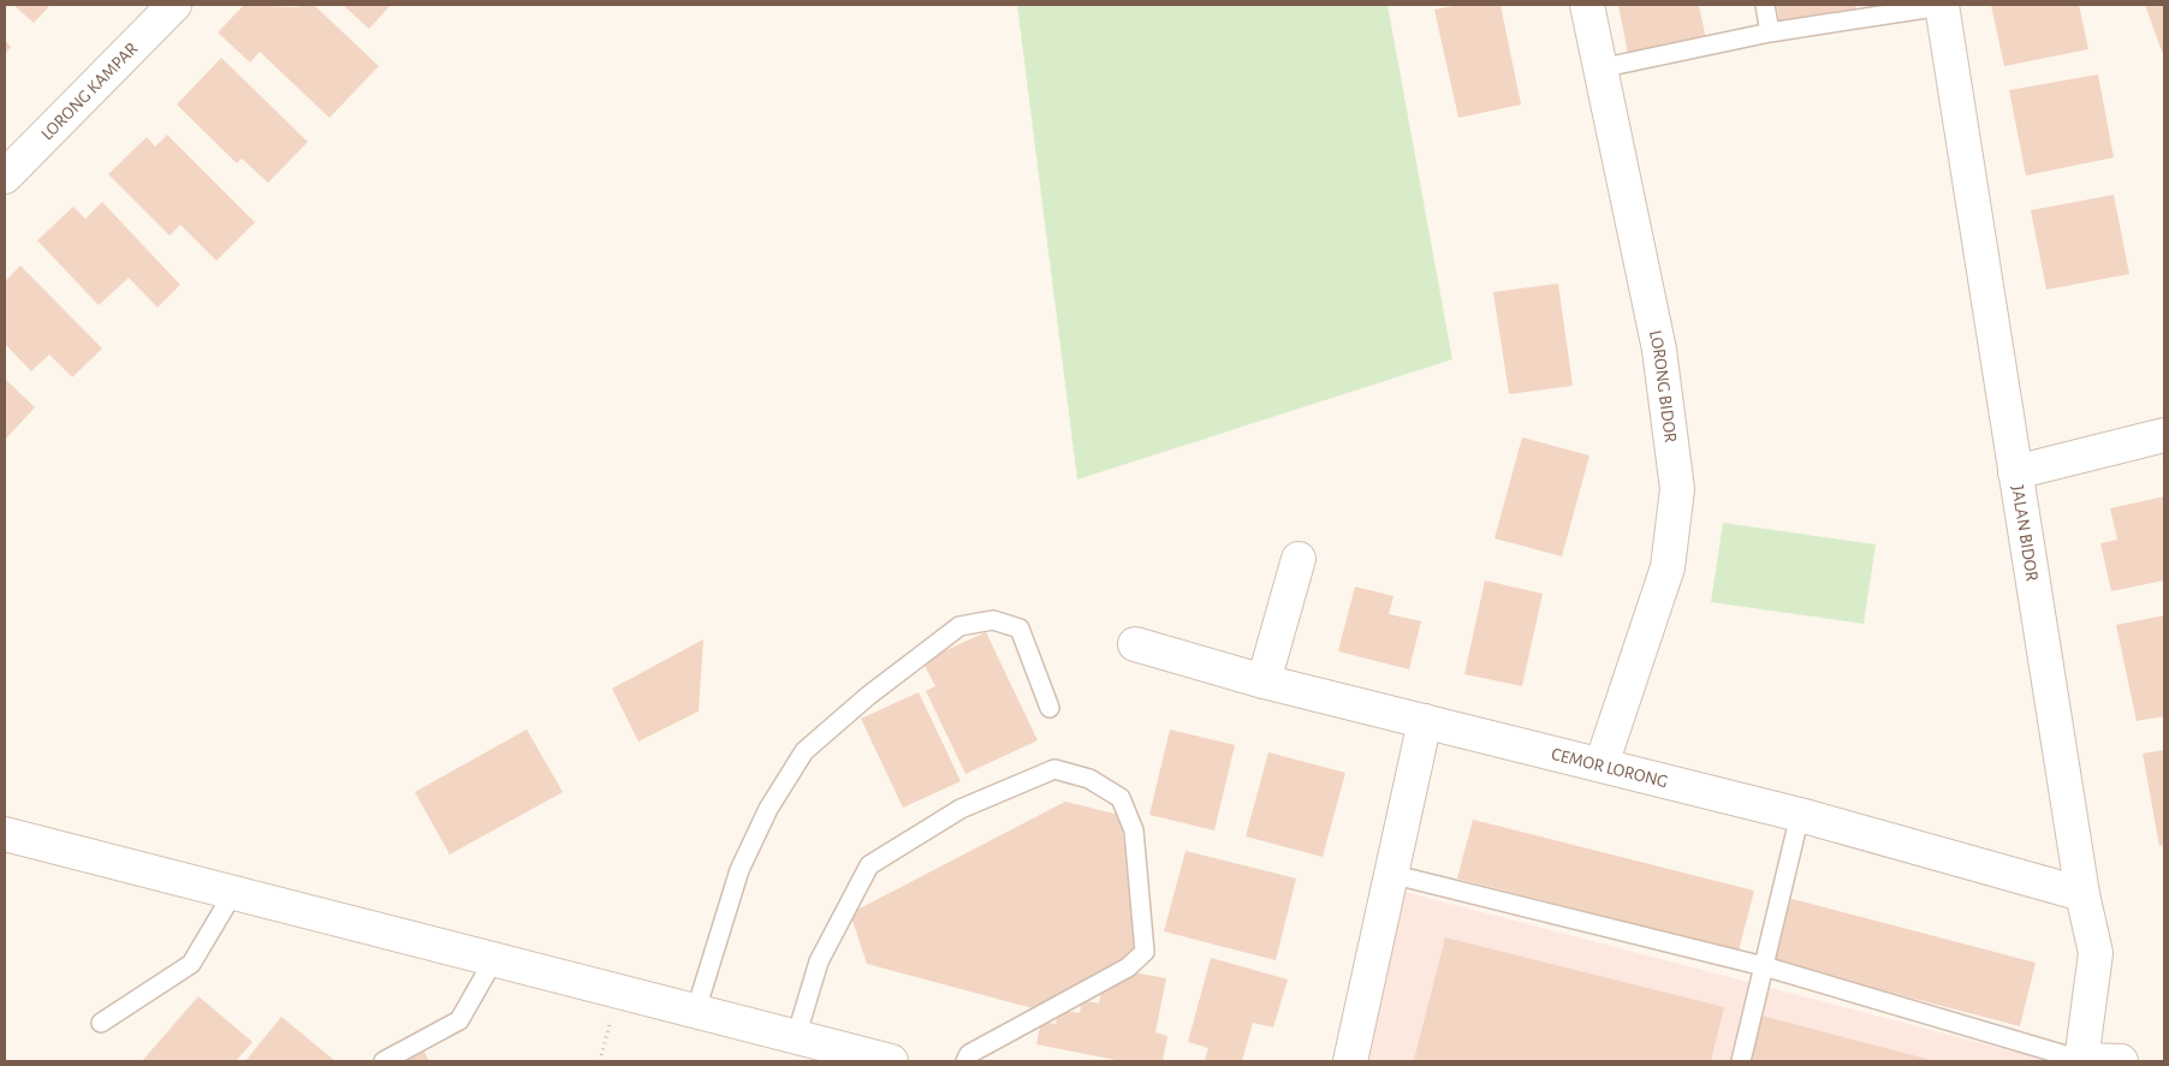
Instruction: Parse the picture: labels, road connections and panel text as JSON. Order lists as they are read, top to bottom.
{
  "streets": {
    "street": [
      "LORONG KAMPAR",
      "LORONG BIDOR",
      "JALAN BIDOR",
      "CEMOR LORONG"
    ]
  },
  "crossings": [
    ["LORONG BIDOR", "CEMOR LORONG"],
    ["JALAN BIDOR", "CEMOR LORONG"]
  ]
}
